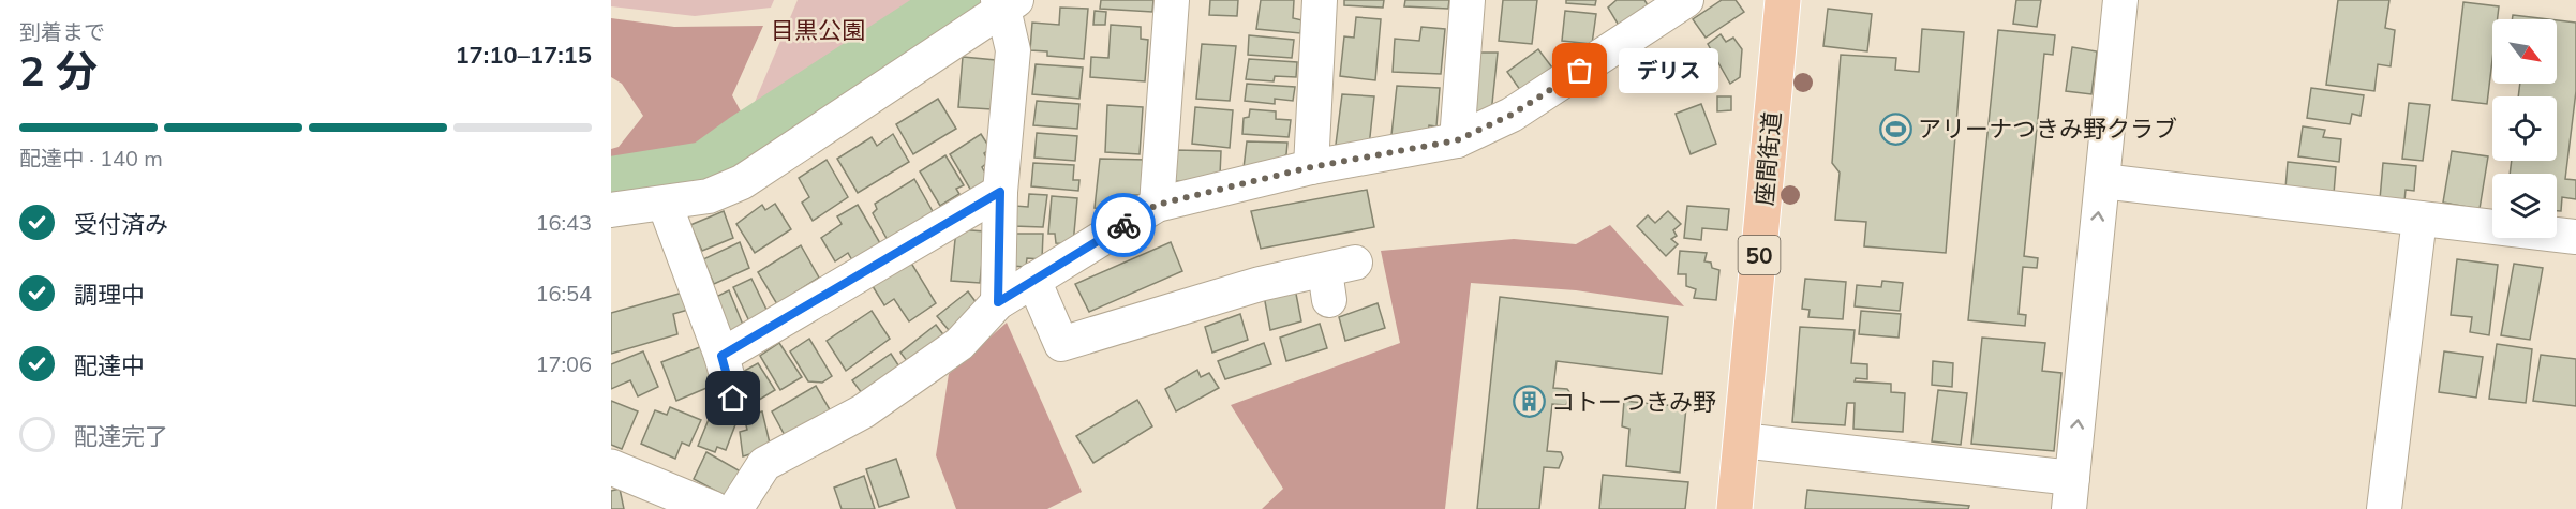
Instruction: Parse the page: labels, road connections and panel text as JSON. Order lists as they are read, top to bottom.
{
  "streets": {
    "main road": ["座間街道", "50"]
  },
  "parks": ["目黒公園"],
  "places": {
    "other": ["デリス"],
    "sports": ["アリーナつきみ野クラブ"],
    "building": ["コトーつきみ野"]
  },
  "north": "bottom right",
  "page": {
    "heading": ["2 分", "到着まで", "17:10–17:15"],
    "bubble": "デリス",
    "bar": "配達中 · 140 m",
    "list": [
      ["受付済み", "16:43"],
      ["調理中", "16:54"],
      ["配達中", "17:06"],
      "配達完了"
    ]
  }
}
